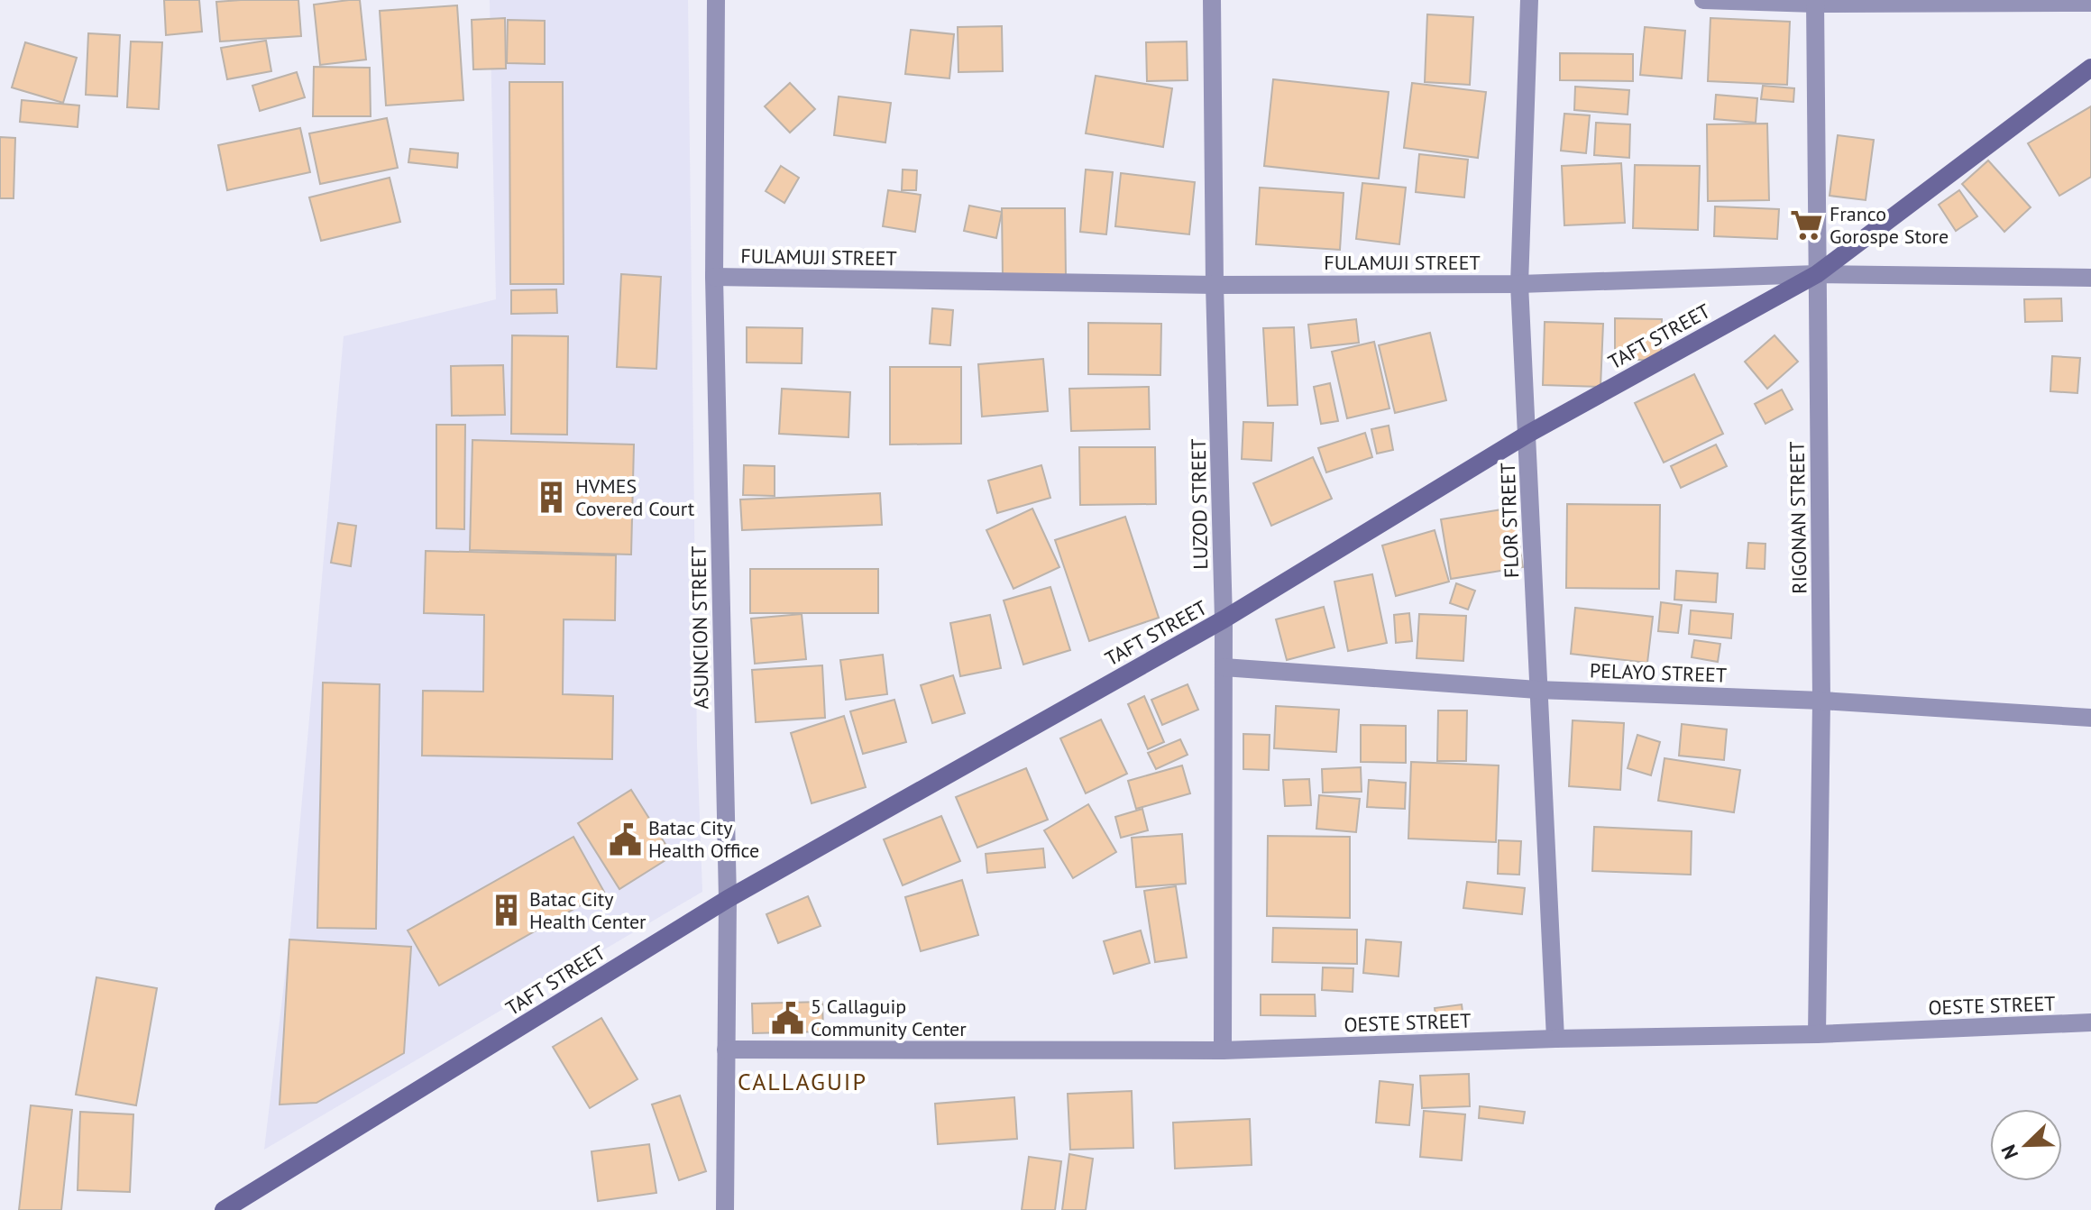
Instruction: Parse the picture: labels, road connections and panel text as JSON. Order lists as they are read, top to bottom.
{
  "streets": {
    "street": [
      "FULAMUJI STREET",
      "TAFT STREET",
      "LUZOD STREET",
      "RIGONAN STREET",
      "FLOR STREET",
      "ASUNCION STREET",
      "PELAYO STREET",
      "OESTE STREET"
    ]
  },
  "crossings": [
    ["FULAMUJI STREET", "TAFT STREET"],
    ["FULAMUJI STREET", "LUZOD STREET"],
    ["FULAMUJI STREET", "RIGONAN STREET"],
    ["FULAMUJI STREET", "FLOR STREET"],
    ["FULAMUJI STREET", "ASUNCION STREET"],
    ["TAFT STREET", "LUZOD STREET"],
    ["TAFT STREET", "RIGONAN STREET"],
    ["TAFT STREET", "FLOR STREET"],
    ["TAFT STREET", "ASUNCION STREET"],
    ["LUZOD STREET", "PELAYO STREET"],
    ["LUZOD STREET", "OESTE STREET"],
    ["RIGONAN STREET", "PELAYO STREET"],
    ["RIGONAN STREET", "OESTE STREET"],
    ["FLOR STREET", "PELAYO STREET"],
    ["FLOR STREET", "OESTE STREET"],
    ["ASUNCION STREET", "OESTE STREET"]
  ],
  "districts": ["CALLAGUIP"],
  "places": {
    "supermarket": ["Franco Gorospe Store"],
    "building": ["HVMES Covered Court", "Batac City Health Center"],
    "public building": ["Batac City Health Office", "5 Callaguip Community Center"]
  },
  "north": "bottom left"
}
